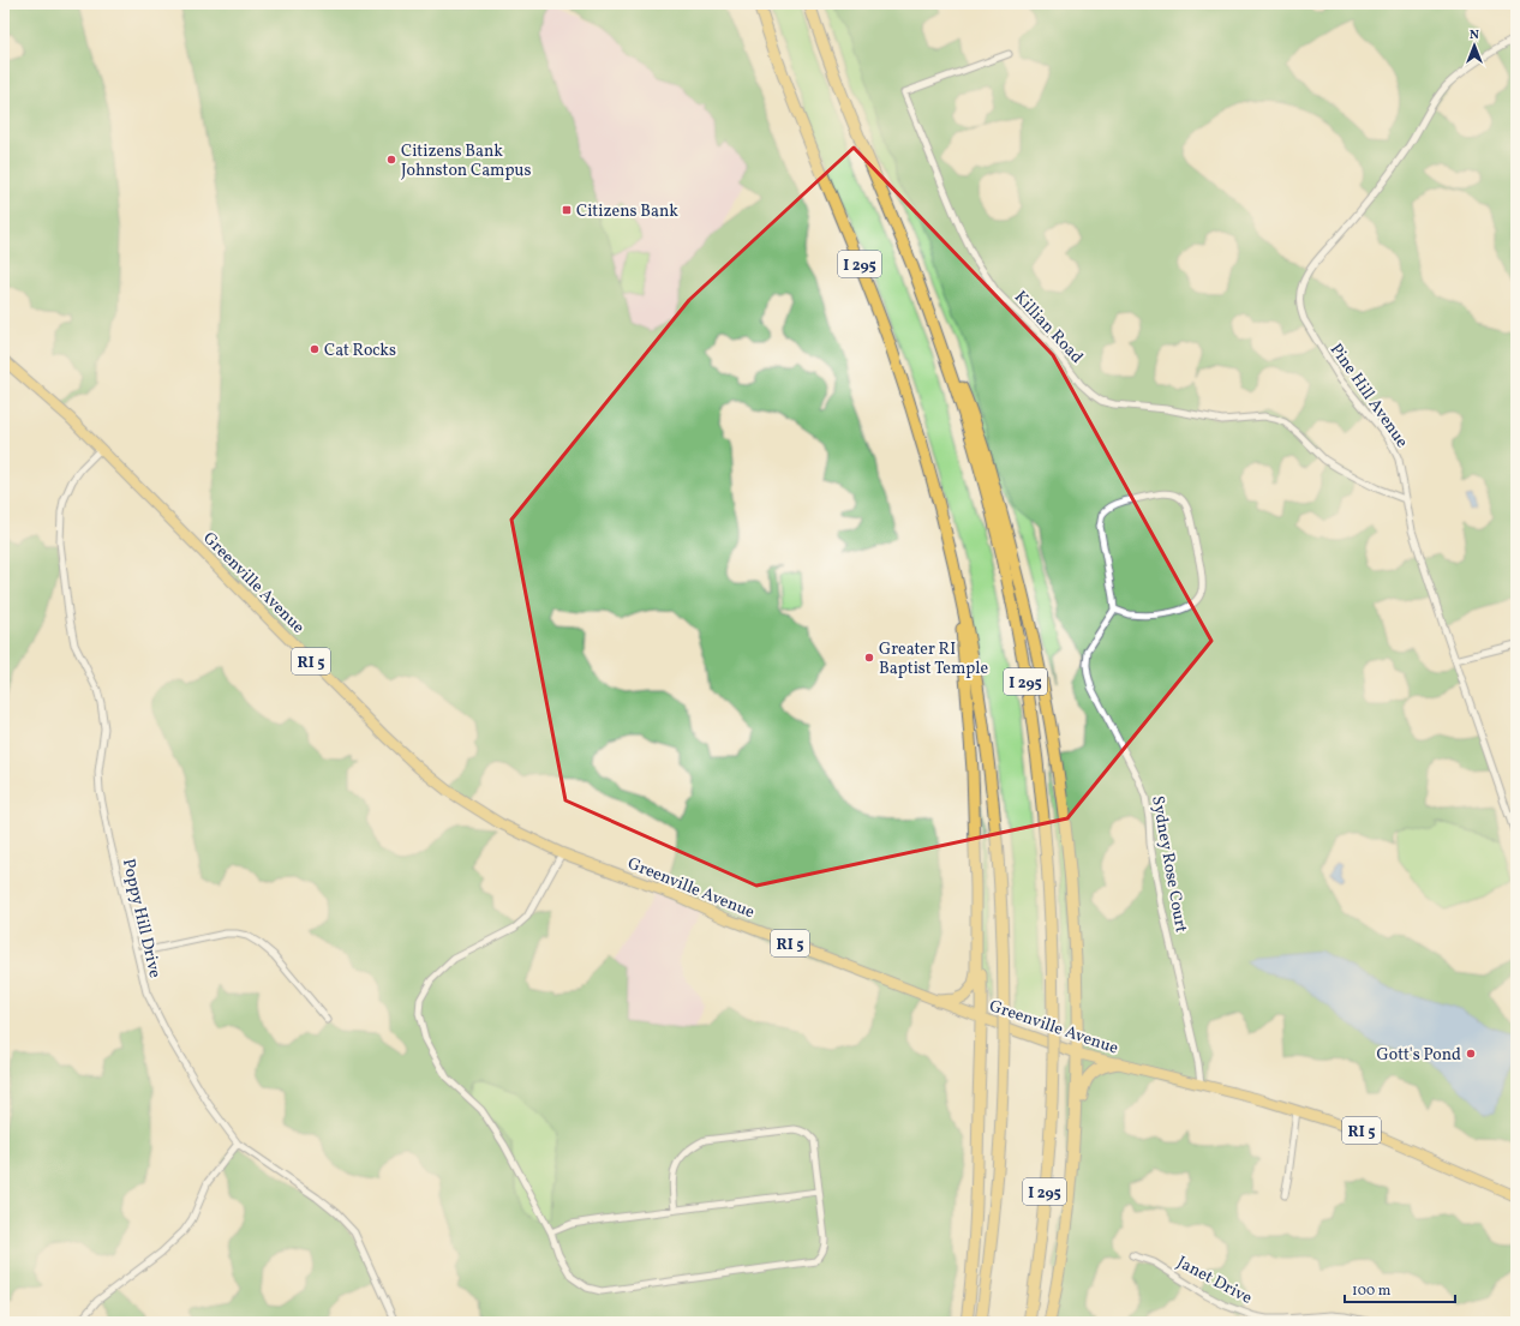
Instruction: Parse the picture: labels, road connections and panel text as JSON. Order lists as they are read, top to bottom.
{
  "streets": {
    "highway": ["I 295"],
    "main road": ["Greenville Avenue", "RI 5"],
    "street": [
      "Killian Road",
      "Pine Hill Avenue",
      "Sydney Rose Court",
      "Poppy Hill Drive",
      "Janet Drive"
    ]
  },
  "crossings": [
    ["Killian Road", "Pine Hill Avenue"],
    ["Greenville Avenue", "Sydney Rose Court"],
    ["Greenville Avenue", "Poppy Hill Drive"]
  ],
  "places": {
    "other": [
      "Citizens Bank Johnston Campus",
      "Cat Rocks",
      "Greater RI Baptist Temple",
      "Gott's Pond"
    ],
    "transit": ["Citizens Bank"]
  },
  "scale_bar": "100 m",
  "north": "top"
}
